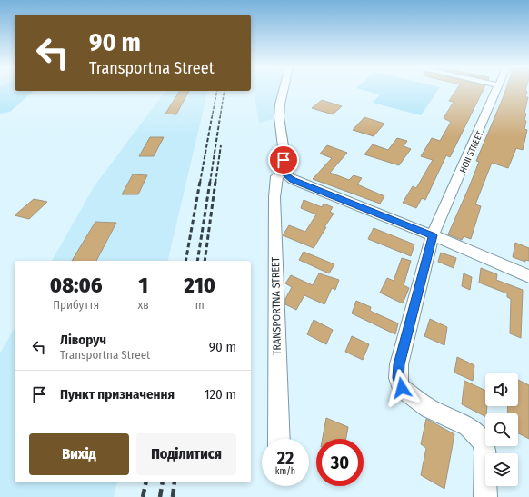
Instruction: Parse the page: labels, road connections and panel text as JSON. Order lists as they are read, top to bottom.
{
  "streets": {
    "street": ["HOII STREET", "TRANSPORTNA STREET"]
  },
  "page": {
    "turn": ["90 m", "Transportna Street"],
    "eta": [
      "08:06",
      "Прибуття",
      "1",
      "хв",
      "210",
      "m"
    ],
    "list": [
      {
        "name": "Ліворуч",
        "note": "Transportna Street",
        "value": "90 m"
      },
      {
        "name": "Пункт призначення",
        "value": "120 m"
      }
    ],
    "buttons": ["Вихід", "Поділитися"],
    "speed": "22 km/h",
    "limit": "30"
  }
}
